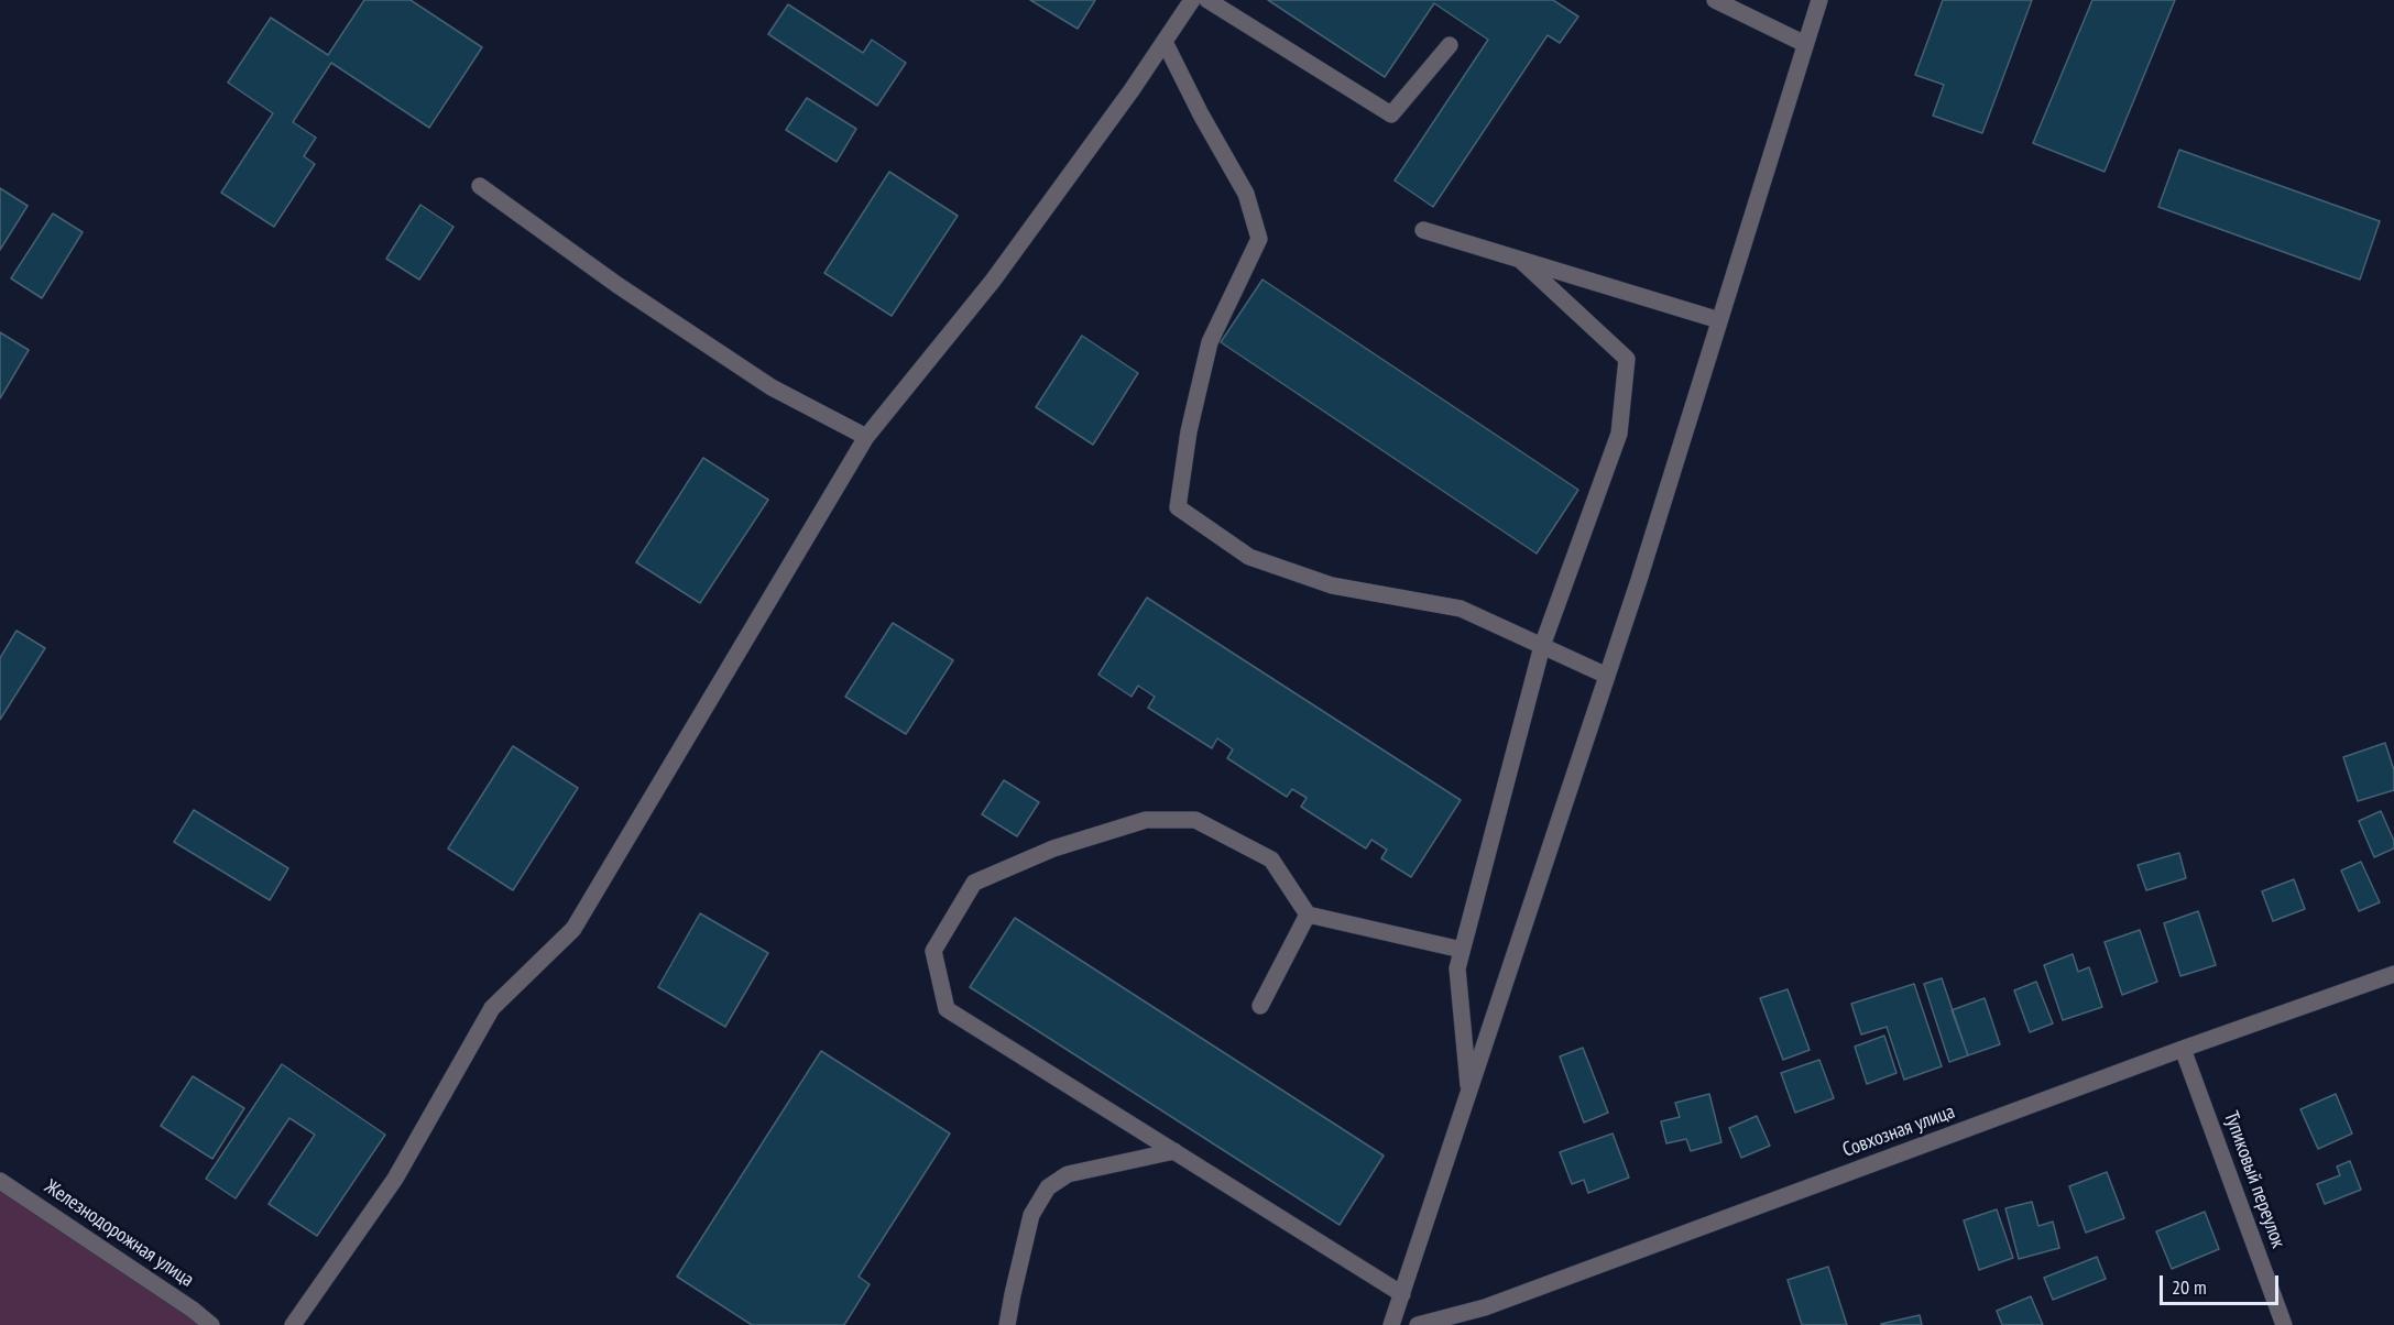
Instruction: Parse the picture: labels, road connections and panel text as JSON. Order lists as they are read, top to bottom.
{
  "streets": {
    "street": ["Совхозная улица", "Тупиковый переулок", "Железнодорожная улица"]
  },
  "crossings": [
    ["Совхозная улица", "Тупиковый переулок"]
  ],
  "scale_bar": "20 m"
}
